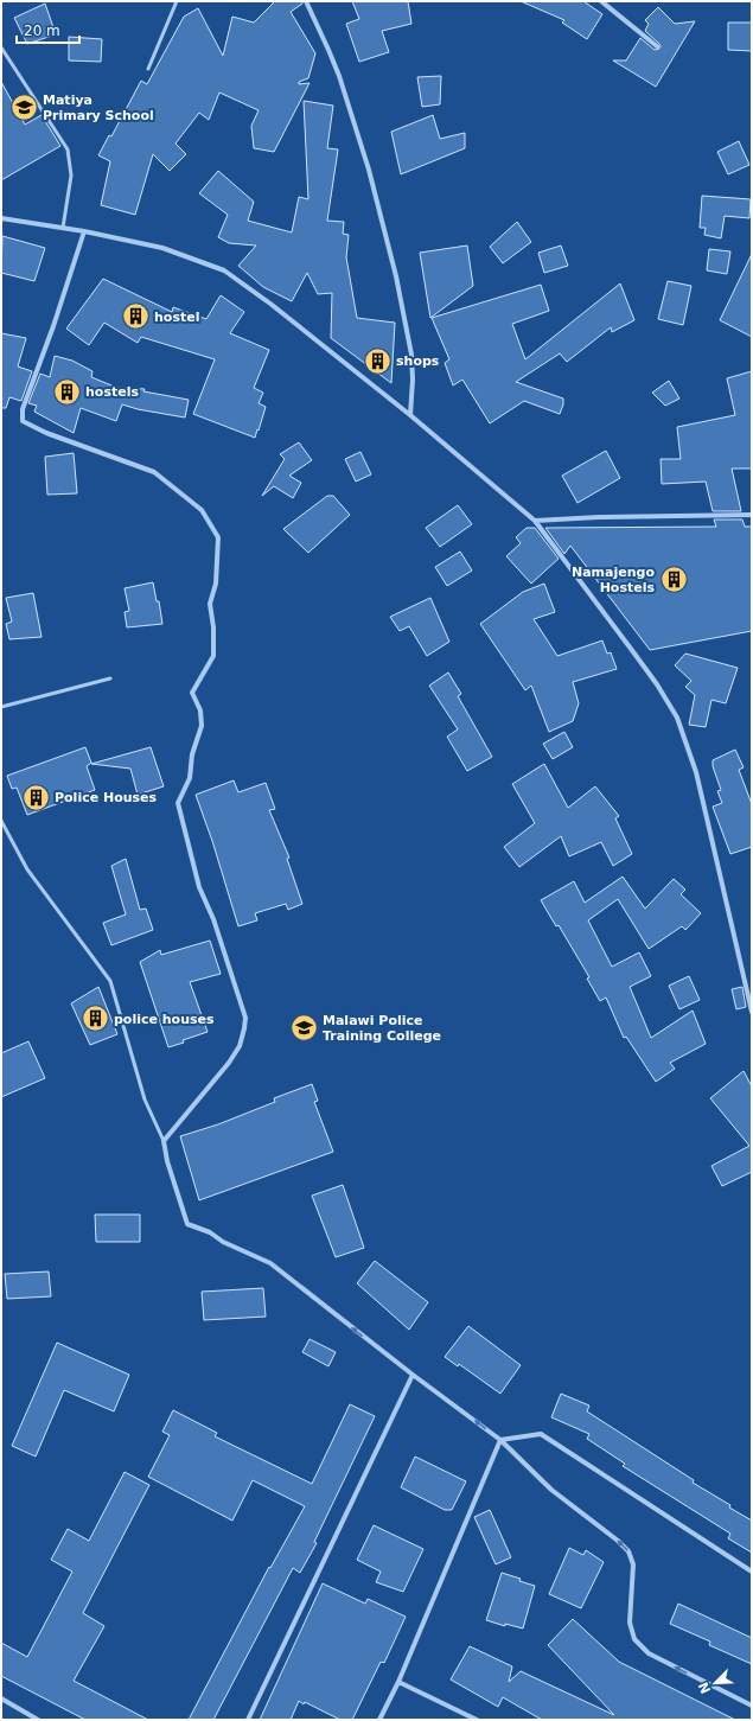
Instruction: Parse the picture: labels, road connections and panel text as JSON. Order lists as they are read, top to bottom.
{
  "places": {
    "school or university": ["Matiya Primary School", "Malawi Police Training College"],
    "building": [
      "hostel",
      "shops",
      "hostels",
      "Namajengo Hostels",
      "Police Houses",
      "police houses"
    ]
  },
  "scale_bar": "20 m",
  "north": "bottom left"
}
